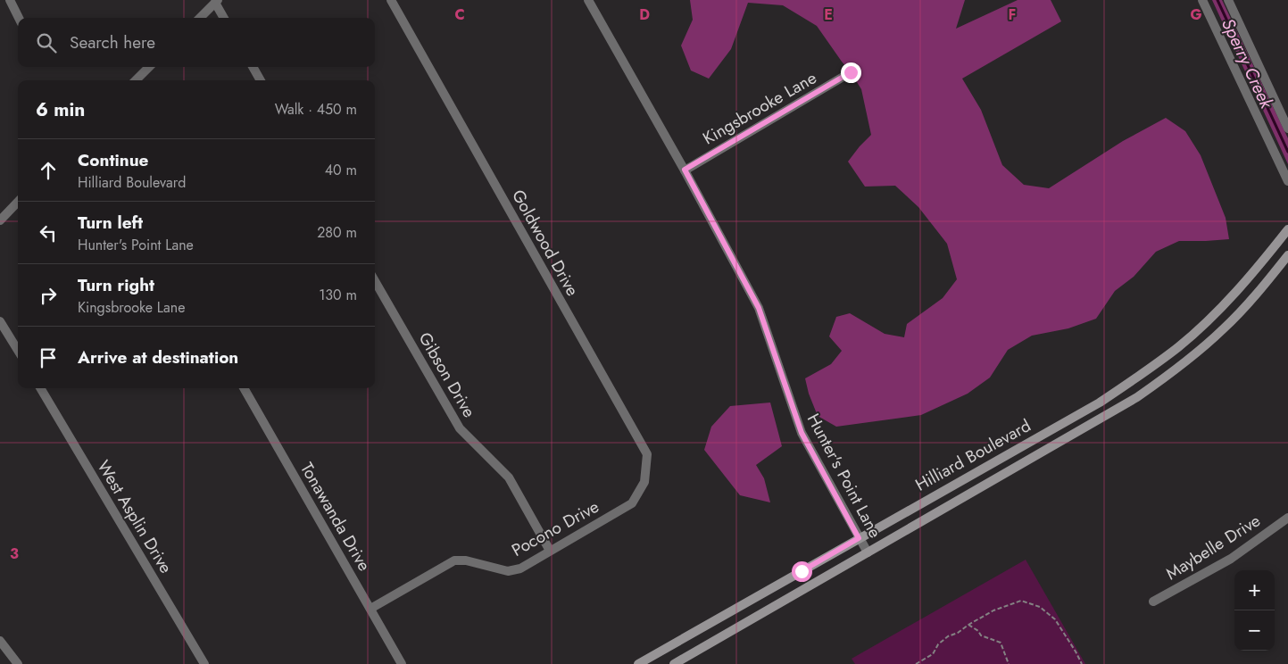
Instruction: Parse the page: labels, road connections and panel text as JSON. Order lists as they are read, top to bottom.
{
  "streets": {
    "main road": ["Hilliard Boulevard"],
    "street": [
      "Kingsbrooke Lane",
      "Goldwood Drive",
      "Gibson Drive",
      "Hunter's Point Lane",
      "West Asplin Drive",
      "Tonawanda Drive",
      "Pocono Drive",
      "Maybelle Drive"
    ]
  },
  "crossings": [
    ["Kingsbrooke Lane", "Hunter's Point Lane"],
    ["Goldwood Drive", "Pocono Drive"],
    ["Gibson Drive", "Pocono Drive"],
    ["Hilliard Boulevard", "Hunter's Point Lane"],
    ["Tonawanda Drive", "Pocono Drive"]
  ],
  "water": ["Sperry Creek"],
  "page": {
    "search": "Search here",
    "heading": ["6 min", "Walk · 450 m"],
    "list": [
      ["Continue", "Hilliard Boulevard", "40 m"],
      ["Turn left", "Hunter's Point Lane", "280 m"],
      ["Turn right", "Kingsbrooke Lane", "130 m"],
      "Arrive at destination"
    ],
    "map_buttons": ["+", "−"]
  },
  "grid": {
    "columns": [
      "C",
      "D",
      "E",
      "F",
      "G"
    ],
    "rows": ["3"]
  }
}
